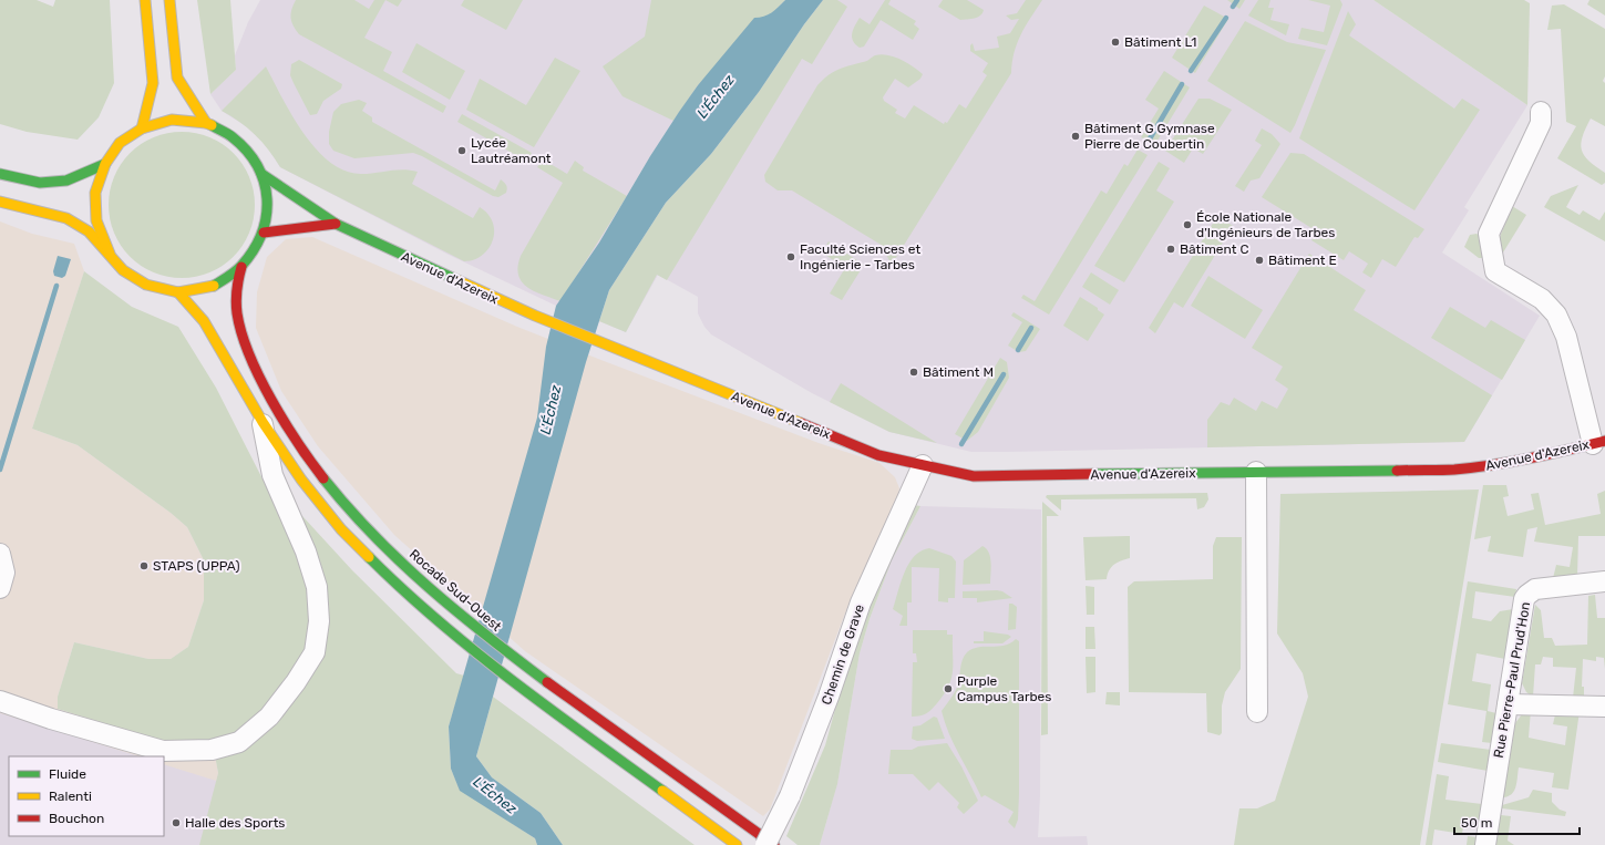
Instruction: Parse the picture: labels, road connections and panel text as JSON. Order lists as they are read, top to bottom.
{
  "streets": {
    "main road": ["Avenue d'Azereix", "Rocade Sud-Ouest"],
    "street": ["Chemin de Grave", "Rue Pierre-Paul Prud'Hon"]
  },
  "crossings": [
    ["Avenue d'Azereix", "Chemin de Grave"]
  ],
  "water": ["L'Échez"],
  "places": [
    "Bâtiment L1",
    "Bâtiment G Gymnase Pierre de Coubertin",
    "Lycée Lautréamont",
    "École Nationale d'Ingénieurs de Tarbes",
    "Bâtiment C",
    "Faculté Sciences et Ingénierie - Tarbes",
    "Bâtiment E",
    "Bâtiment M",
    "STAPS (UPPA)",
    "Purple Campus Tarbes",
    "Halle des Sports"
  ],
  "legend": ["Fluide", "Ralenti", "Bouchon"],
  "scale_bar": "50 m"
}
